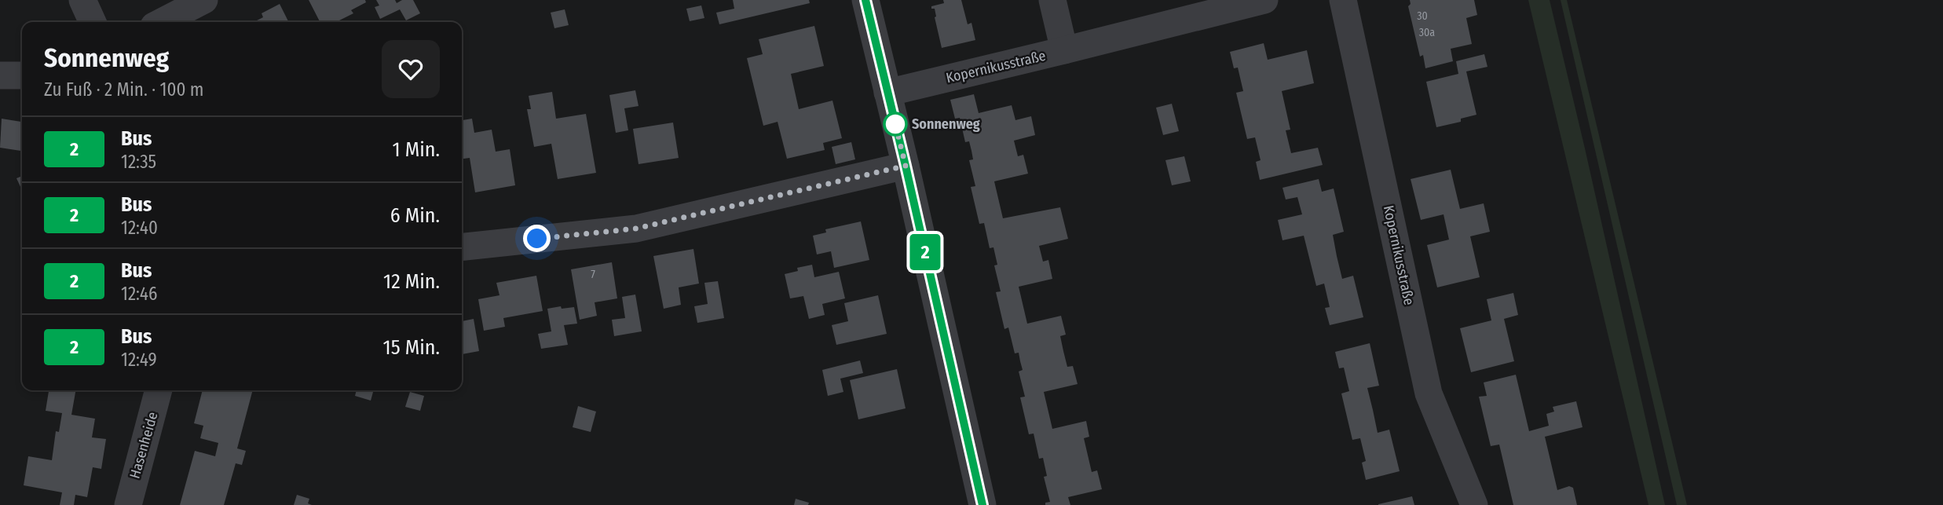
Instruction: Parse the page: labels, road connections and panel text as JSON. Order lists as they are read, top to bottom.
{
  "streets": {
    "street": ["Kopernikusstraße", "Hasenheide"]
  },
  "places": ["Sonnenweg"],
  "lines": ["bus line 2"],
  "house_numbers": ["30", "30a", "7"],
  "page": {
    "on_map": "2",
    "heading": ["Sonnenweg", "Zu Fuß · 2 Min. · 100 m"],
    "list": [
      {
        "mark": "2",
        "name": "Bus",
        "note": "12:35",
        "value": "1 Min."
      },
      {
        "mark": "2",
        "name": "Bus",
        "note": "12:40",
        "value": "6 Min."
      },
      {
        "mark": "2",
        "name": "Bus",
        "note": "12:46",
        "value": "12 Min."
      },
      {
        "mark": "2",
        "name": "Bus",
        "note": "12:49",
        "value": "15 Min."
      }
    ]
  }
}
